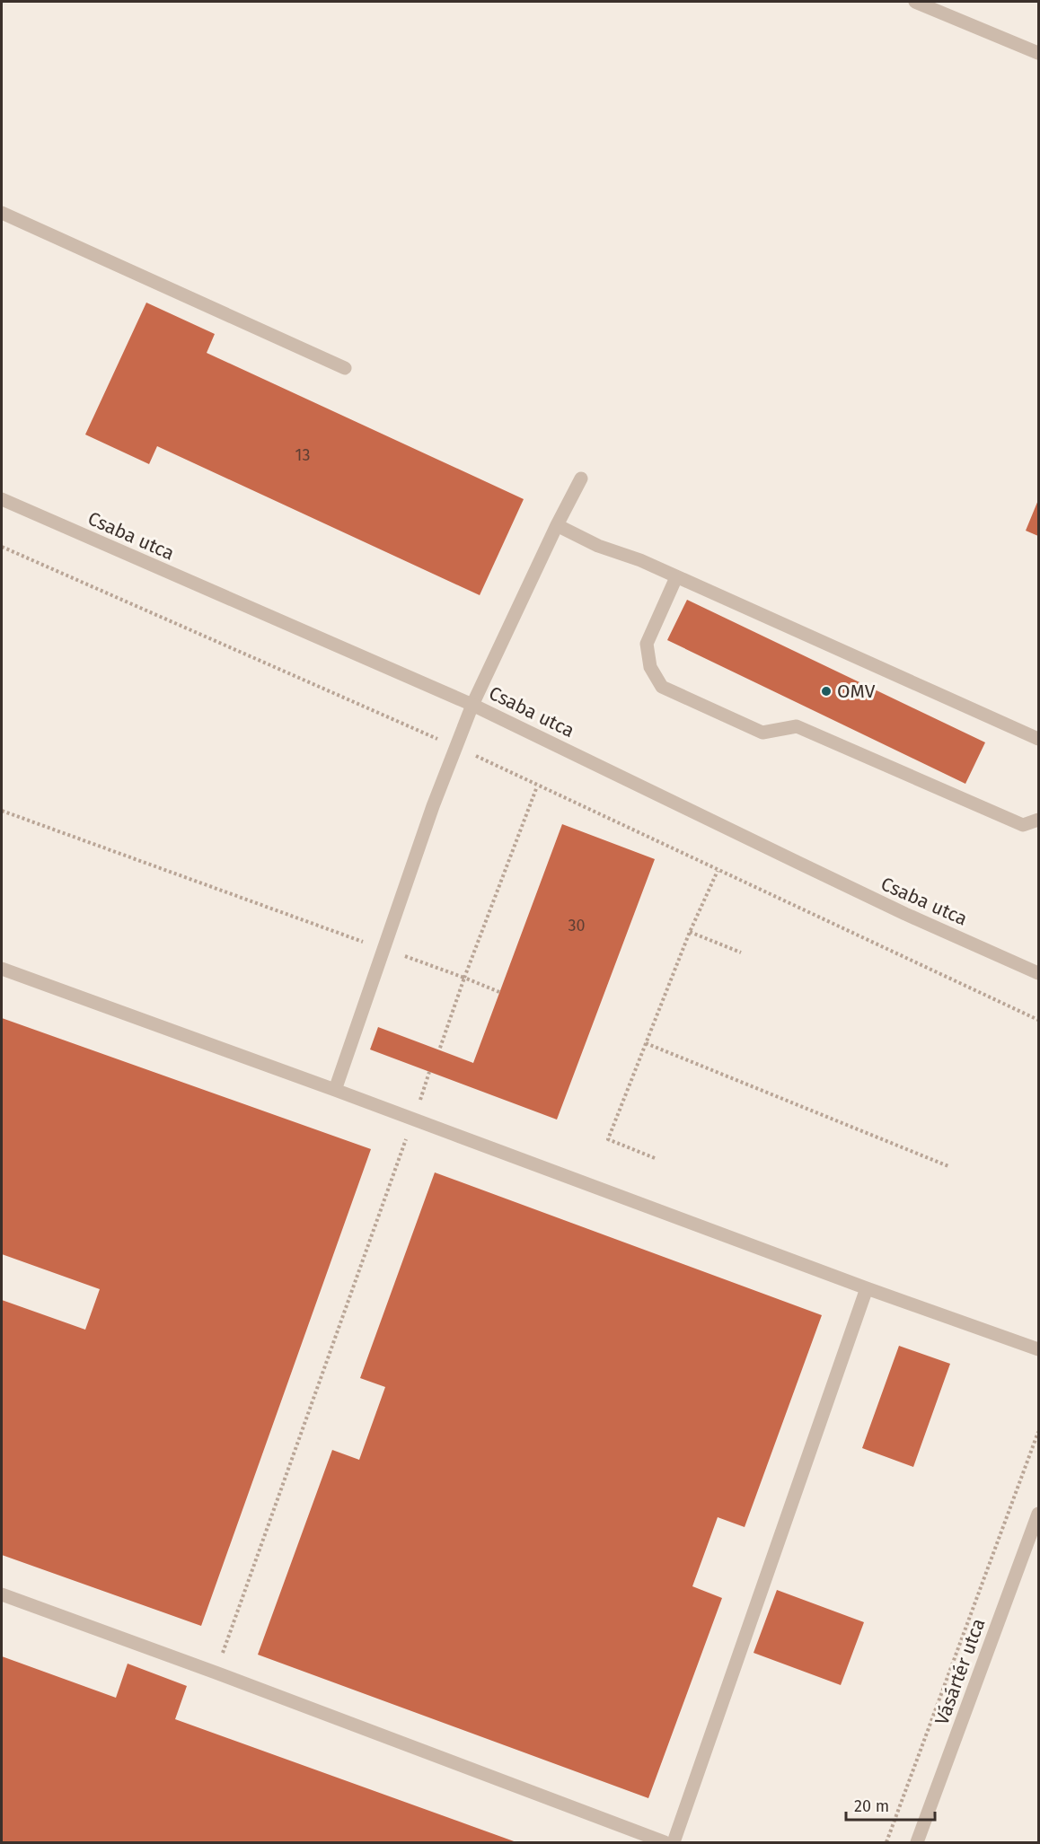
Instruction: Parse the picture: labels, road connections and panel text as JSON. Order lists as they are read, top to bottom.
{
  "streets": {
    "street": ["Csaba utca", "Vásártér utca"]
  },
  "places": ["OMV"],
  "house_numbers": ["13", "30"],
  "scale_bar": "20 m"
}
